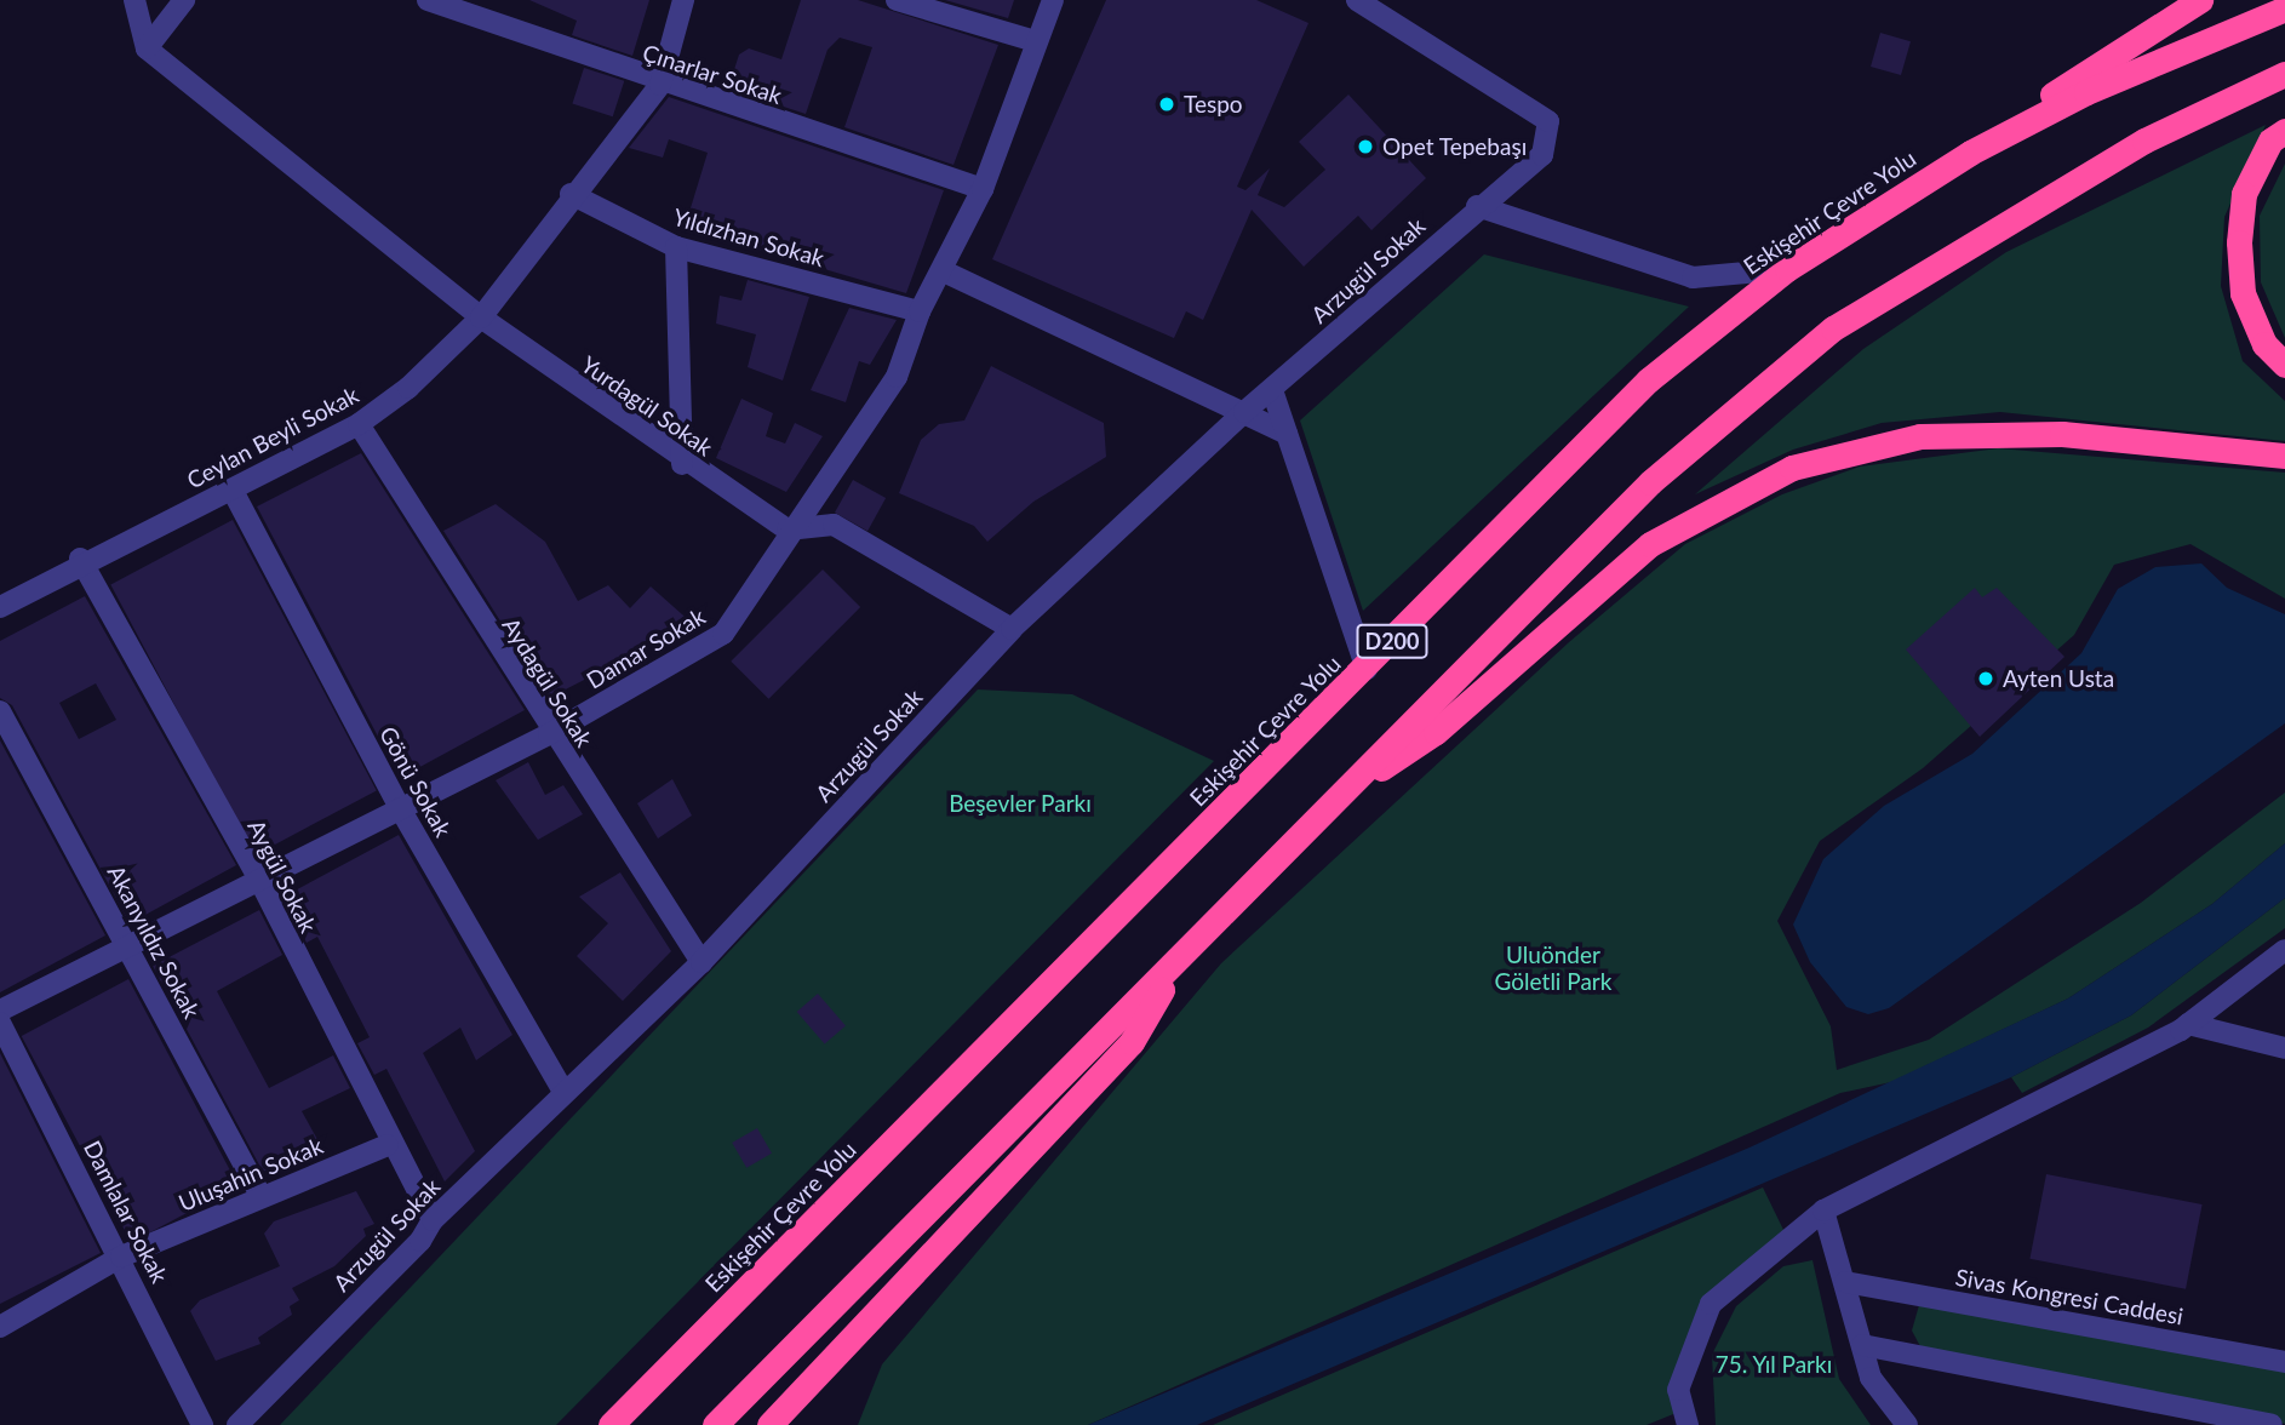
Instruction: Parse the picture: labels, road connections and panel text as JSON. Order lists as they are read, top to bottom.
{
  "streets": {
    "highway": ["Eskişehir Çevre Yolu", "D200"],
    "street": [
      "Çınarlar Sokak",
      "Yıldızhan Sokak",
      "Arzugül Sokak",
      "Yurdagül Sokak",
      "Ceylan Beyli Sokak",
      "Damar Sokak",
      "Aydagül Sokak",
      "Gönü Sokak",
      "Aygül Sokak",
      "Akanyıldız Sokak",
      "Uluşahin Sokak",
      "Damlalar Sokak",
      "Sivas Kongresi Caddesi"
    ]
  },
  "crossings": [
    ["Çınarlar Sokak", "Ceylan Beyli Sokak"],
    ["Çınarlar Sokak", "Damar Sokak"],
    ["Yıldızhan Sokak", "Ceylan Beyli Sokak"],
    ["Yıldızhan Sokak", "Damar Sokak"],
    ["Arzugül Sokak", "Aydagül Sokak"],
    ["Arzugül Sokak", "Gönü Sokak"],
    ["Arzugül Sokak", "Aygül Sokak"],
    ["Yurdagül Sokak", "Ceylan Beyli Sokak"],
    ["Yurdagül Sokak", "Damar Sokak"],
    ["Ceylan Beyli Sokak", "Aydagül Sokak"],
    ["Ceylan Beyli Sokak", "Gönü Sokak"],
    ["Ceylan Beyli Sokak", "Aygül Sokak"],
    ["Damar Sokak", "Aydagül Sokak"],
    ["Damar Sokak", "Gönü Sokak"],
    ["Damar Sokak", "Aygül Sokak"],
    ["Damar Sokak", "Akanyıldız Sokak"],
    ["Aygül Sokak", "Uluşahin Sokak"],
    ["Akanyıldız Sokak", "Uluşahin Sokak"],
    ["Uluşahin Sokak", "Damlalar Sokak"]
  ],
  "parks": ["Beşevler Parkı", "Uluönder Göletli Park", "75. Yıl Parkı"],
  "places": ["Tespo", "Opet Tepebaşı", "Ayten Usta"]
}
